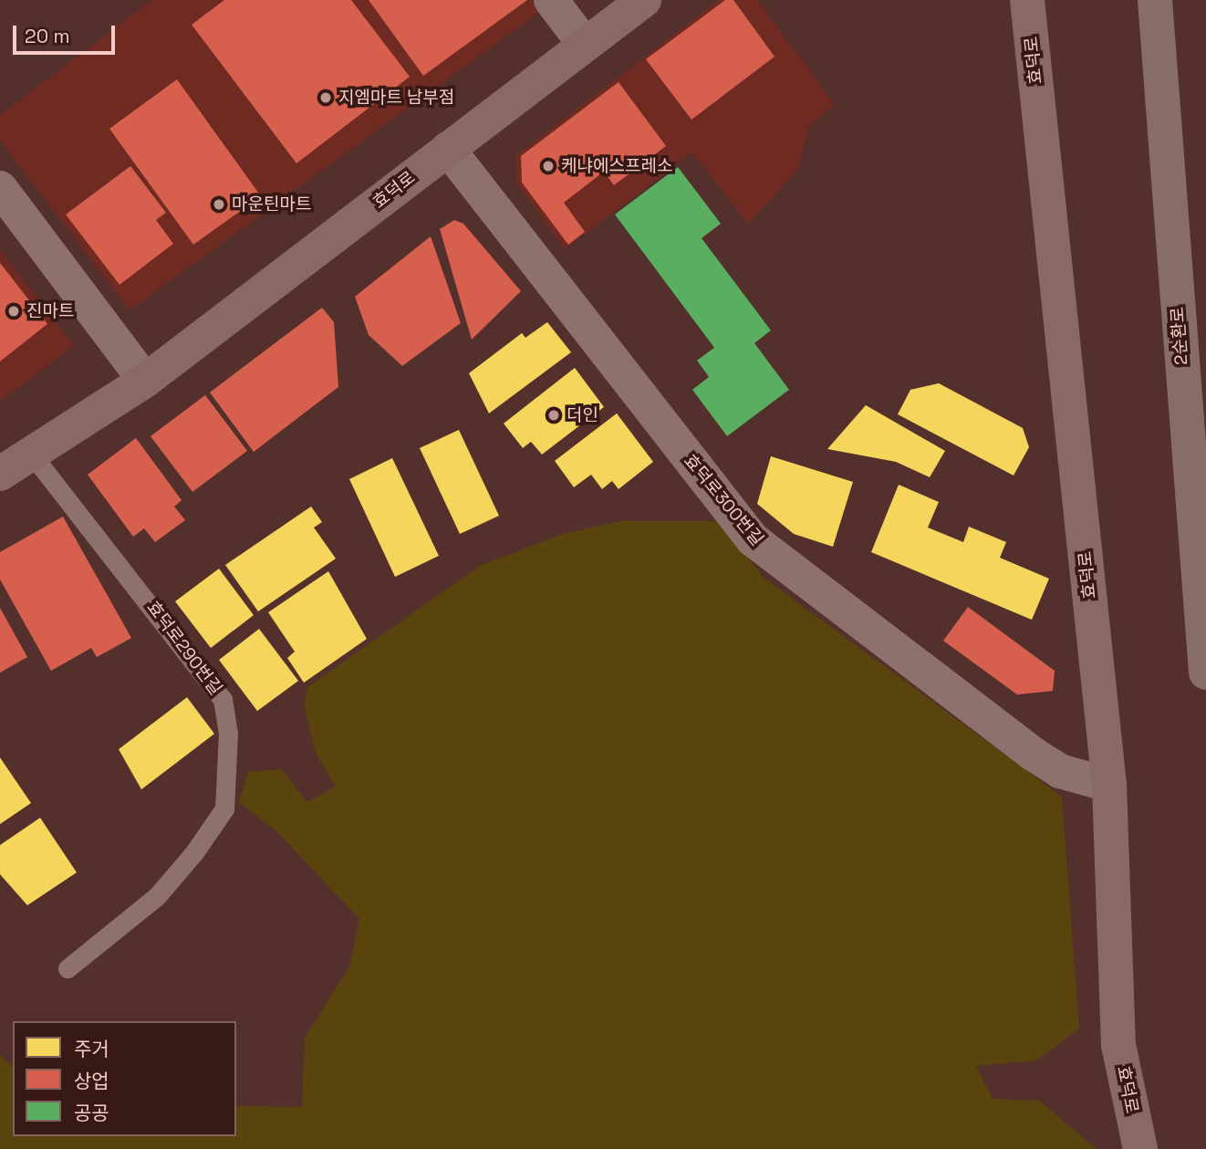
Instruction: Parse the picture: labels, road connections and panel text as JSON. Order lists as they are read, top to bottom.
{
  "streets": {
    "highway": ["2순환로"],
    "street": ["효덕로", "효덕로300번길"],
    "lane": ["효덕로290번길"]
  },
  "crossings": [
    ["효덕로", "효덕로300번길"],
    ["효덕로", "효덕로290번길"]
  ],
  "places": [
    "지엠마트 남부점",
    "케냐에스프레소",
    "마운틴마트",
    "진마트",
    "더인"
  ],
  "legend": ["주거", "상업", "공공"],
  "scale_bar": "20 m"
}
